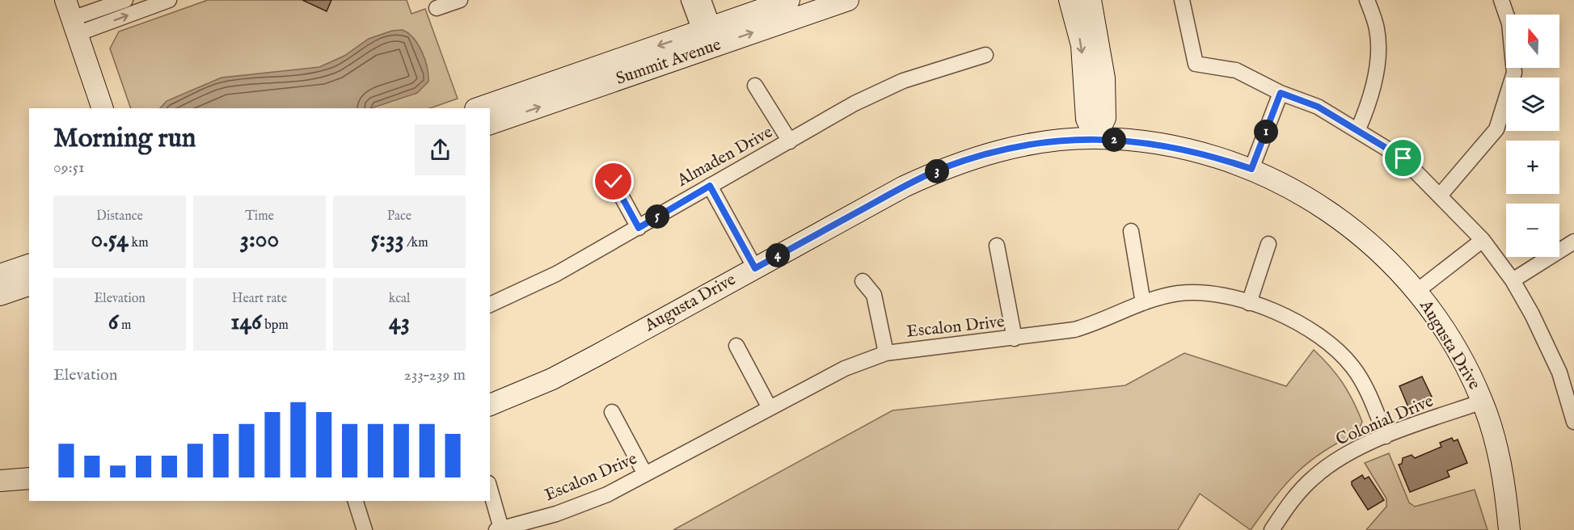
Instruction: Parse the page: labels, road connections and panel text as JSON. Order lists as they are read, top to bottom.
{
  "streets": {
    "street": [
      "Summit Avenue",
      "Almaden Drive",
      "Augusta Drive",
      "Escalon Drive",
      "Colonial Drive"
    ]
  },
  "crossings": [
    ["Augusta Drive", "Colonial Drive"],
    ["Escalon Drive", "Colonial Drive"]
  ],
  "north": "top",
  "page": {
    "map_buttons": ["+", "−"],
    "heading": ["Morning run", "09:51"],
    "pins": [
      "1",
      "2",
      "3",
      "5",
      "4"
    ],
    "stats": [
      ["Distance", "0.54 km"],
      ["Time", "3:00"],
      ["Pace", "5:33 /km"],
      ["Elevation", "6 m"],
      ["Heart rate", "146 bpm"],
      ["kcal", "43"]
    ],
    "chart": ["Elevation", "233–239 m"]
  }
}
